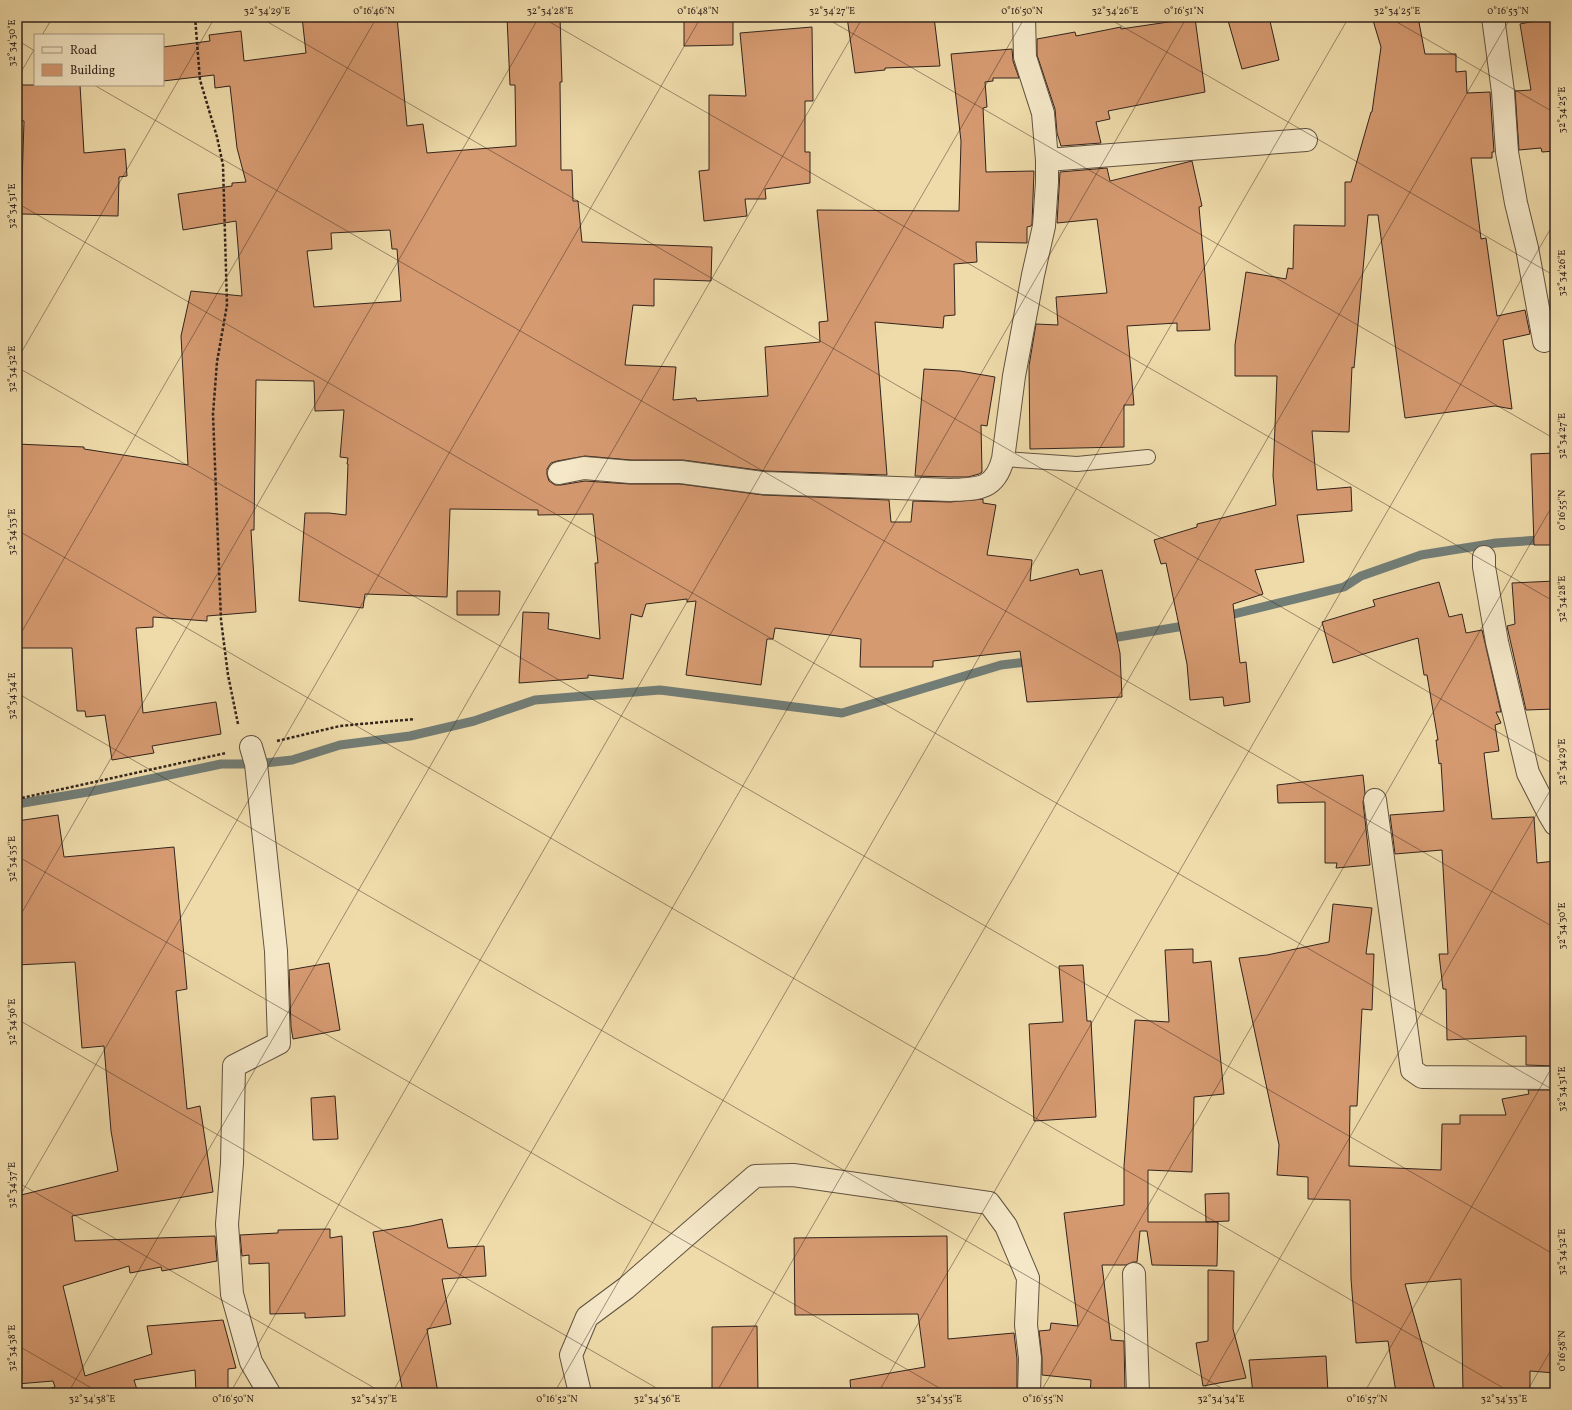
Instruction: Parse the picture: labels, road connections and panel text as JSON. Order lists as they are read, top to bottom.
{
  "legend": ["Road", "Building"],
  "coordinates": [
    "32°34'29\"E",
    "0°16'46\"N",
    "32°34'28\"E",
    "0°16'48\"N",
    "32°34'27\"E",
    "0°16'50\"N",
    "32°34'26\"E",
    "0°16'51\"N",
    "32°34'25\"E",
    "0°16'53\"N",
    "32°34'30\"E",
    "32°34'31\"E",
    "32°34'32\"E",
    "0°16'55\"N",
    "32°34'33\"E",
    "32°34'34\"E",
    "32°34'35\"E",
    "32°34'36\"E",
    "32°34'37\"E",
    "32°34'38\"E",
    "0°16'58\"N",
    "0°16'52\"N",
    "0°16'57\"N"
  ]
}
